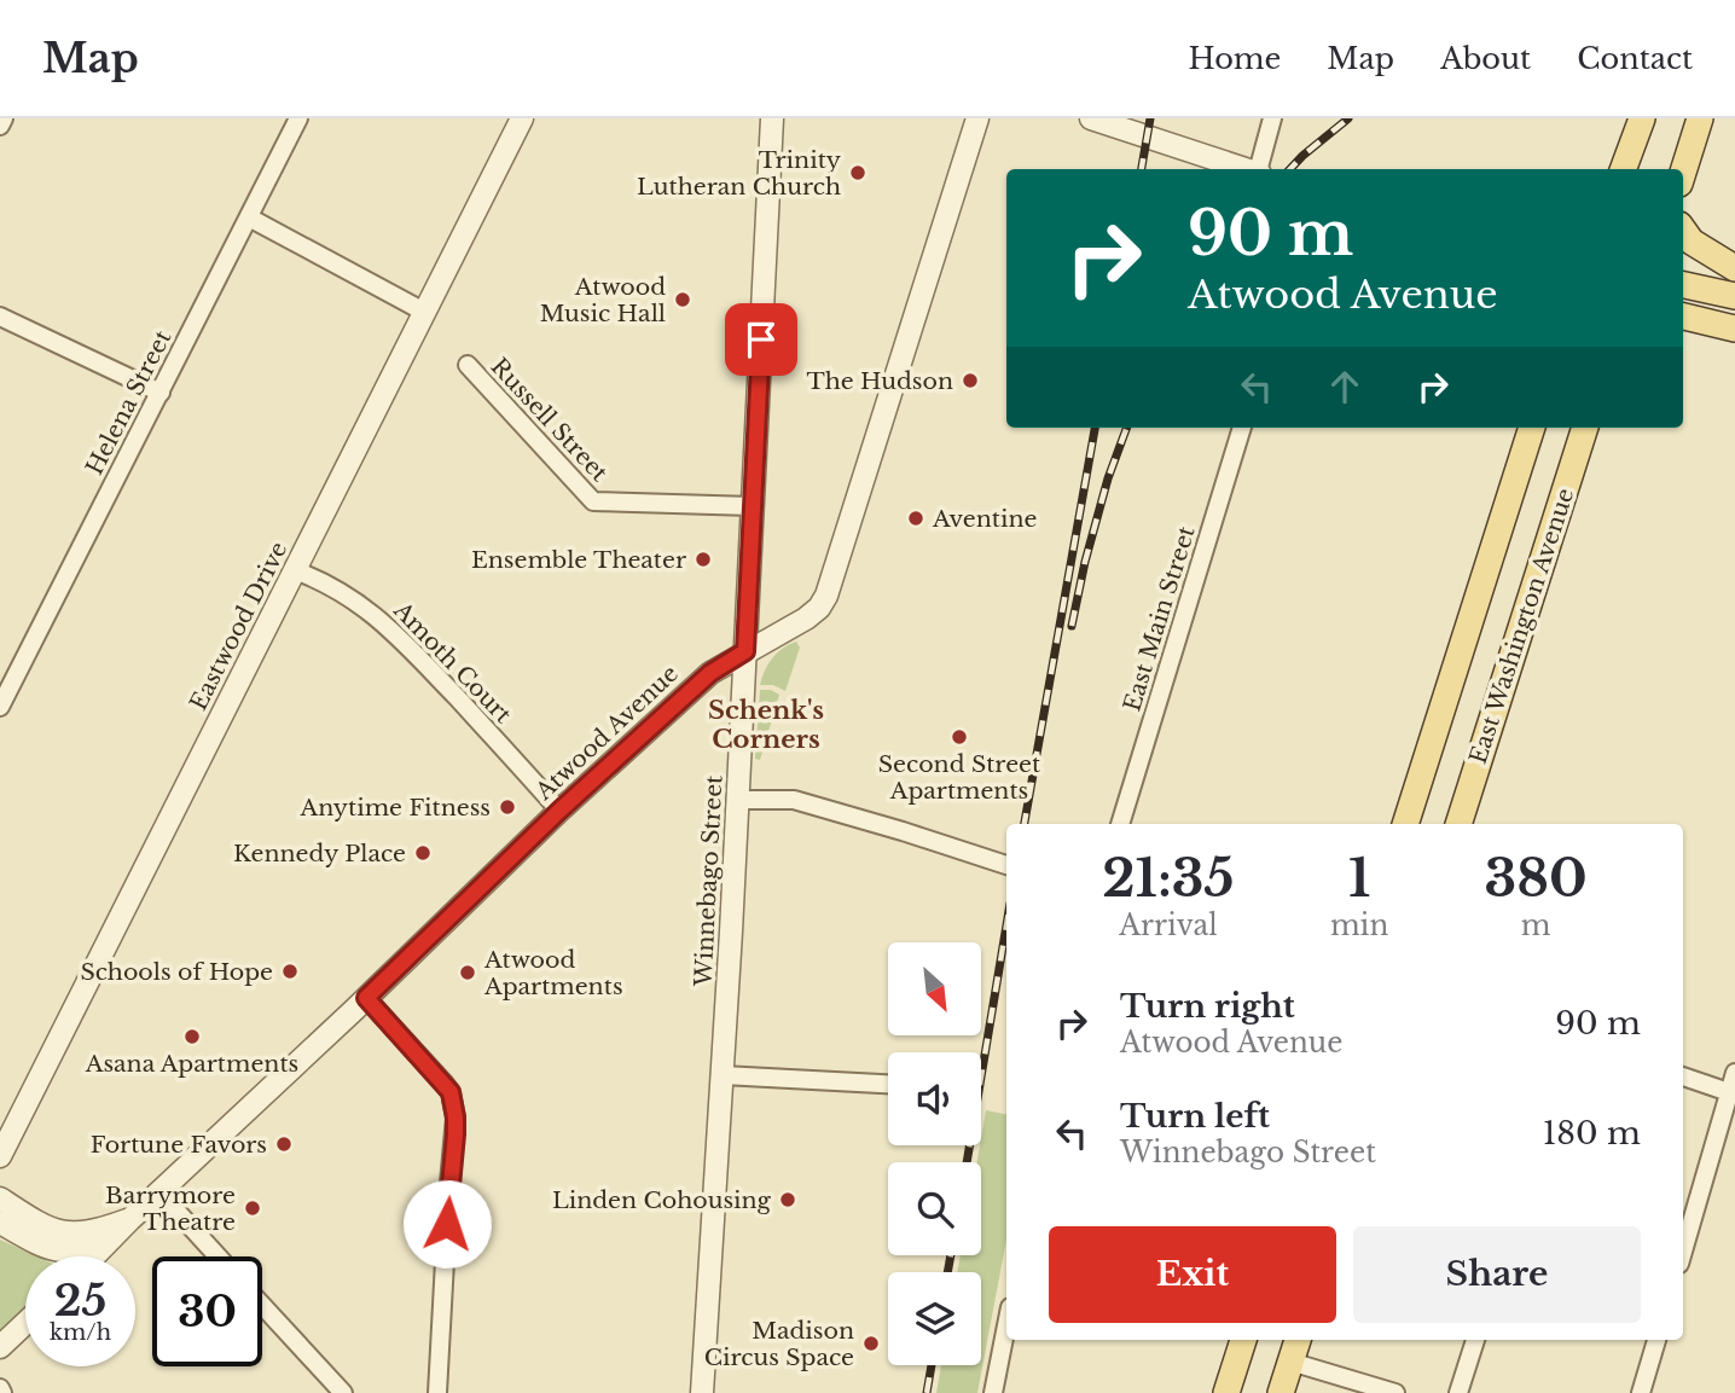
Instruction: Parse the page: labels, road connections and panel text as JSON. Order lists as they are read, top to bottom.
{
  "streets": {
    "main road": ["East Washington Avenue"],
    "street": [
      "Helena Street",
      "Russell Street",
      "East Main Street",
      "Eastwood Drive",
      "Amoth Court",
      "Atwood Avenue",
      "Winnebago Street"
    ]
  },
  "crossings": [
    ["Russell Street", "Winnebago Street"],
    ["Eastwood Drive", "Amoth Court"],
    ["Amoth Court", "Atwood Avenue"],
    ["Atwood Avenue", "Winnebago Street"]
  ],
  "districts": ["Schenk's Corners"],
  "places": [
    "Trinity Lutheran Church",
    "Atwood Music Hall",
    "The Hudson",
    "Aventine",
    "Ensemble Theater",
    "Second Street Apartments",
    "Anytime Fitness",
    "Kennedy Place",
    "Schools of Hope",
    "Atwood Apartments",
    "Asana Apartments",
    "Fortune Favors",
    "Linden Cohousing",
    "Barrymore Theatre",
    "Madison Circus Space"
  ],
  "north": "bottom right",
  "page": {
    "header": "Map",
    "nav": [
      "Home",
      "Map",
      "About",
      "Contact"
    ],
    "turn": ["90 m", "Atwood Avenue"],
    "eta": [
      "21:35",
      "Arrival",
      "1",
      "min",
      "380",
      "m"
    ],
    "list": [
      {
        "name": "Turn right",
        "note": "Atwood Avenue",
        "value": "90 m"
      },
      {
        "name": "Turn left",
        "note": "Winnebago Street",
        "value": "180 m"
      }
    ],
    "buttons": ["Exit", "Share"],
    "speed": "25 km/h",
    "limit": "30"
  }
}
